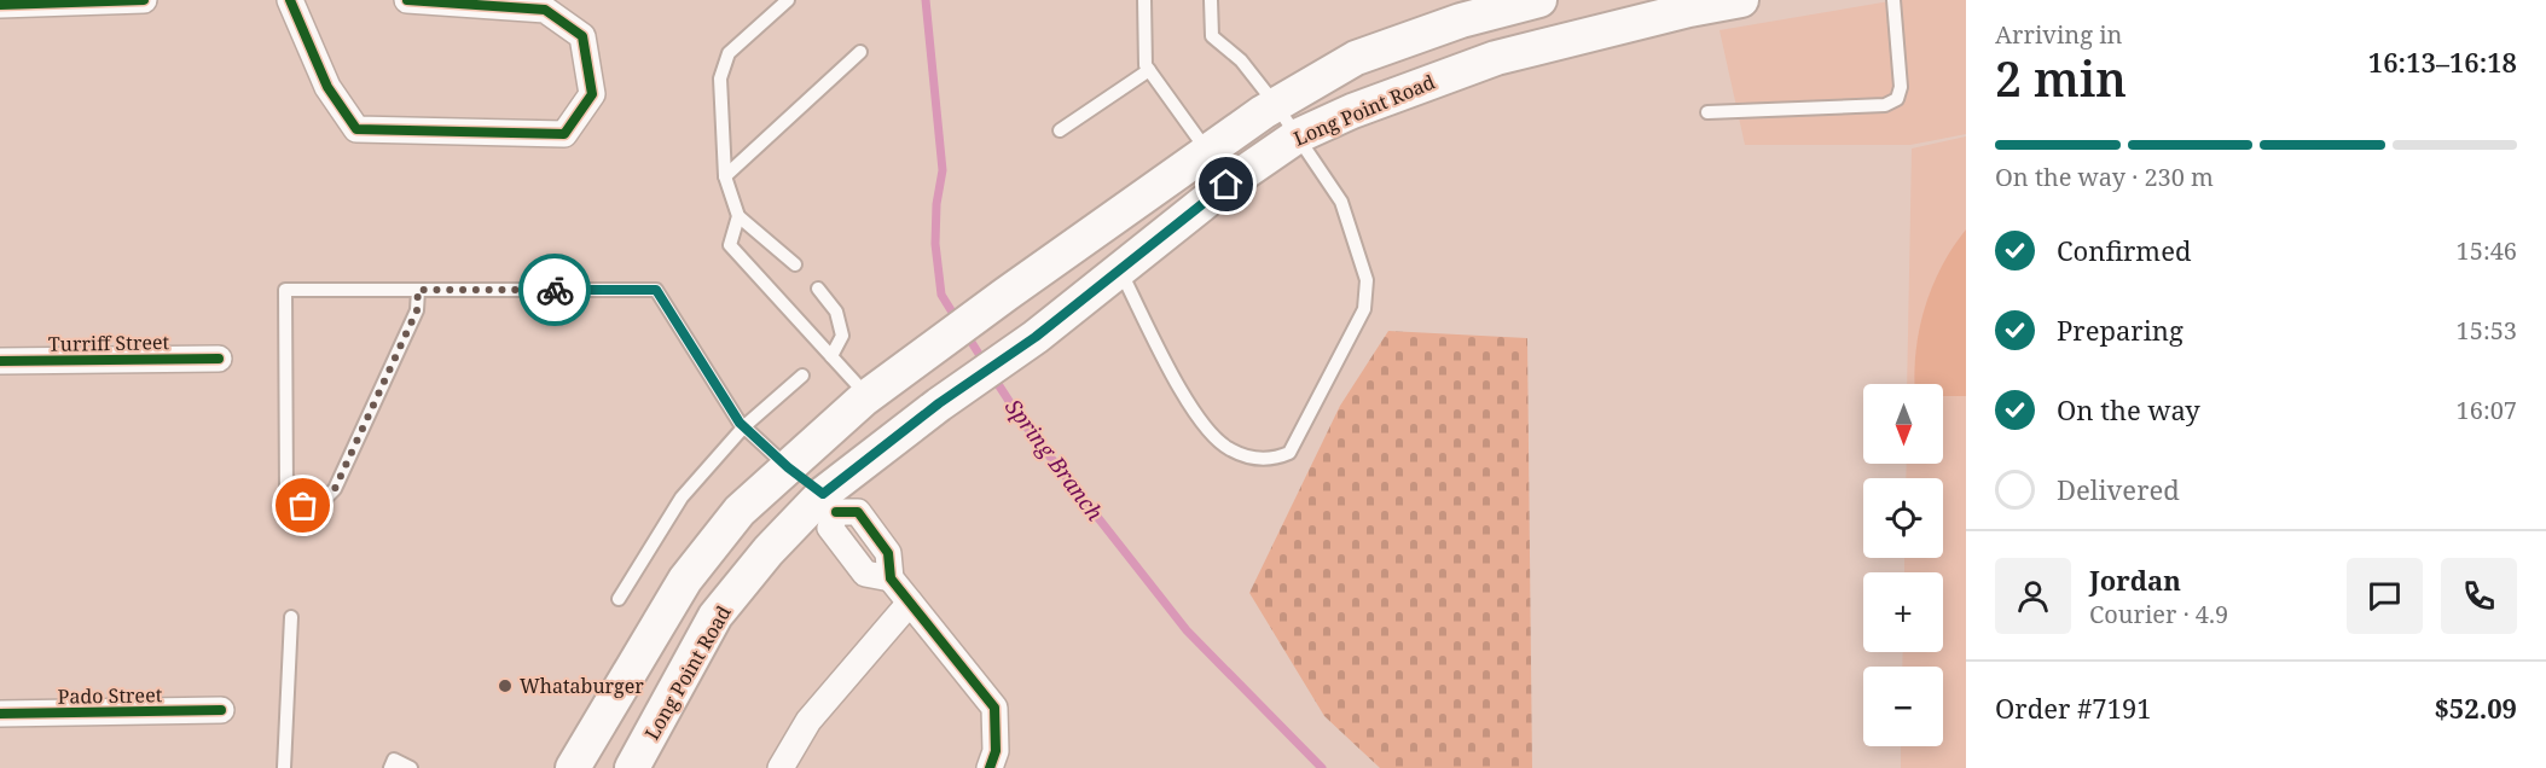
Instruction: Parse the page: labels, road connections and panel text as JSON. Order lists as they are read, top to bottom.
{
  "streets": {
    "main road": ["Long Point Road"],
    "street": ["Turriff Street", "Pado Street"]
  },
  "water": ["Spring Branch"],
  "places": ["Whataburger"],
  "north": "bottom",
  "page": {
    "heading": ["2 min", "Arriving in", "16:13–16:18"],
    "panel": [
      "Jordan",
      "Courier · 4.9",
      "Order #7191",
      "$52.09"
    ],
    "bar": "On the way · 230 m",
    "list": [
      ["Confirmed", "15:46"],
      ["Preparing", "15:53"],
      ["On the way", "16:07"],
      "Delivered"
    ],
    "map_buttons": ["+", "−"]
  }
}
